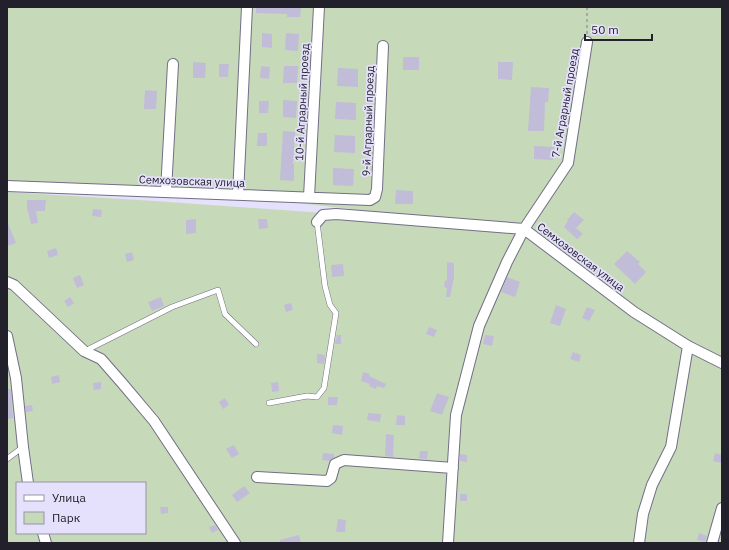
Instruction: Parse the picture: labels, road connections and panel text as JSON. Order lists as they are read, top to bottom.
{
  "streets": {
    "street": [
      "10-й Аграрный проезд",
      "7-й Аграрный проезд",
      "9-й Аграрный проезд",
      "Семхозовская улица"
    ]
  },
  "crossings": [
    ["10-й Аграрный проезд", "Семхозовская улица"],
    ["7-й Аграрный проезд", "Семхозовская улица"],
    ["9-й Аграрный проезд", "Семхозовская улица"]
  ],
  "legend": ["Улица", "Парк"],
  "scale_bar": "50 m"
}
